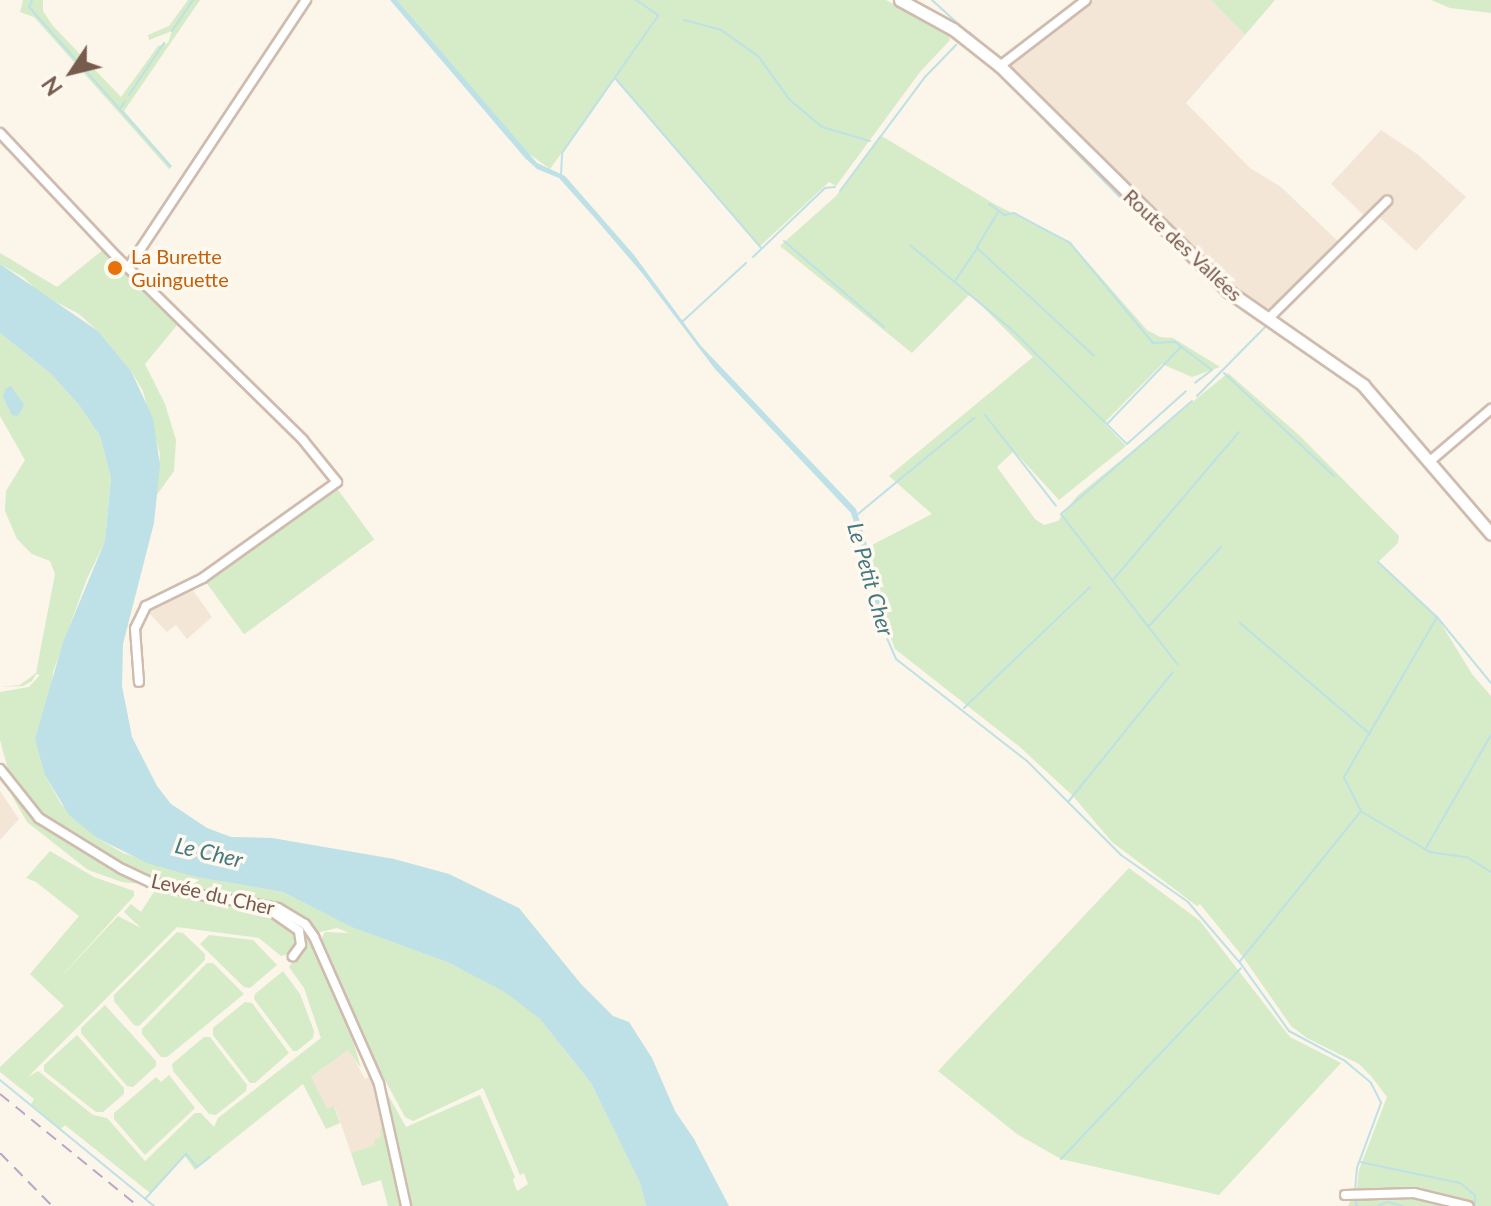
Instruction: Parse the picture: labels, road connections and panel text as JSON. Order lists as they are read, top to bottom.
{
  "streets": {
    "main road": ["Route des Vallées"],
    "street": ["Levée du Cher"]
  },
  "water": ["Le Petit Cher", "Le Cher"],
  "places": ["La Burette Guinguette"],
  "north": "bottom left"
}
